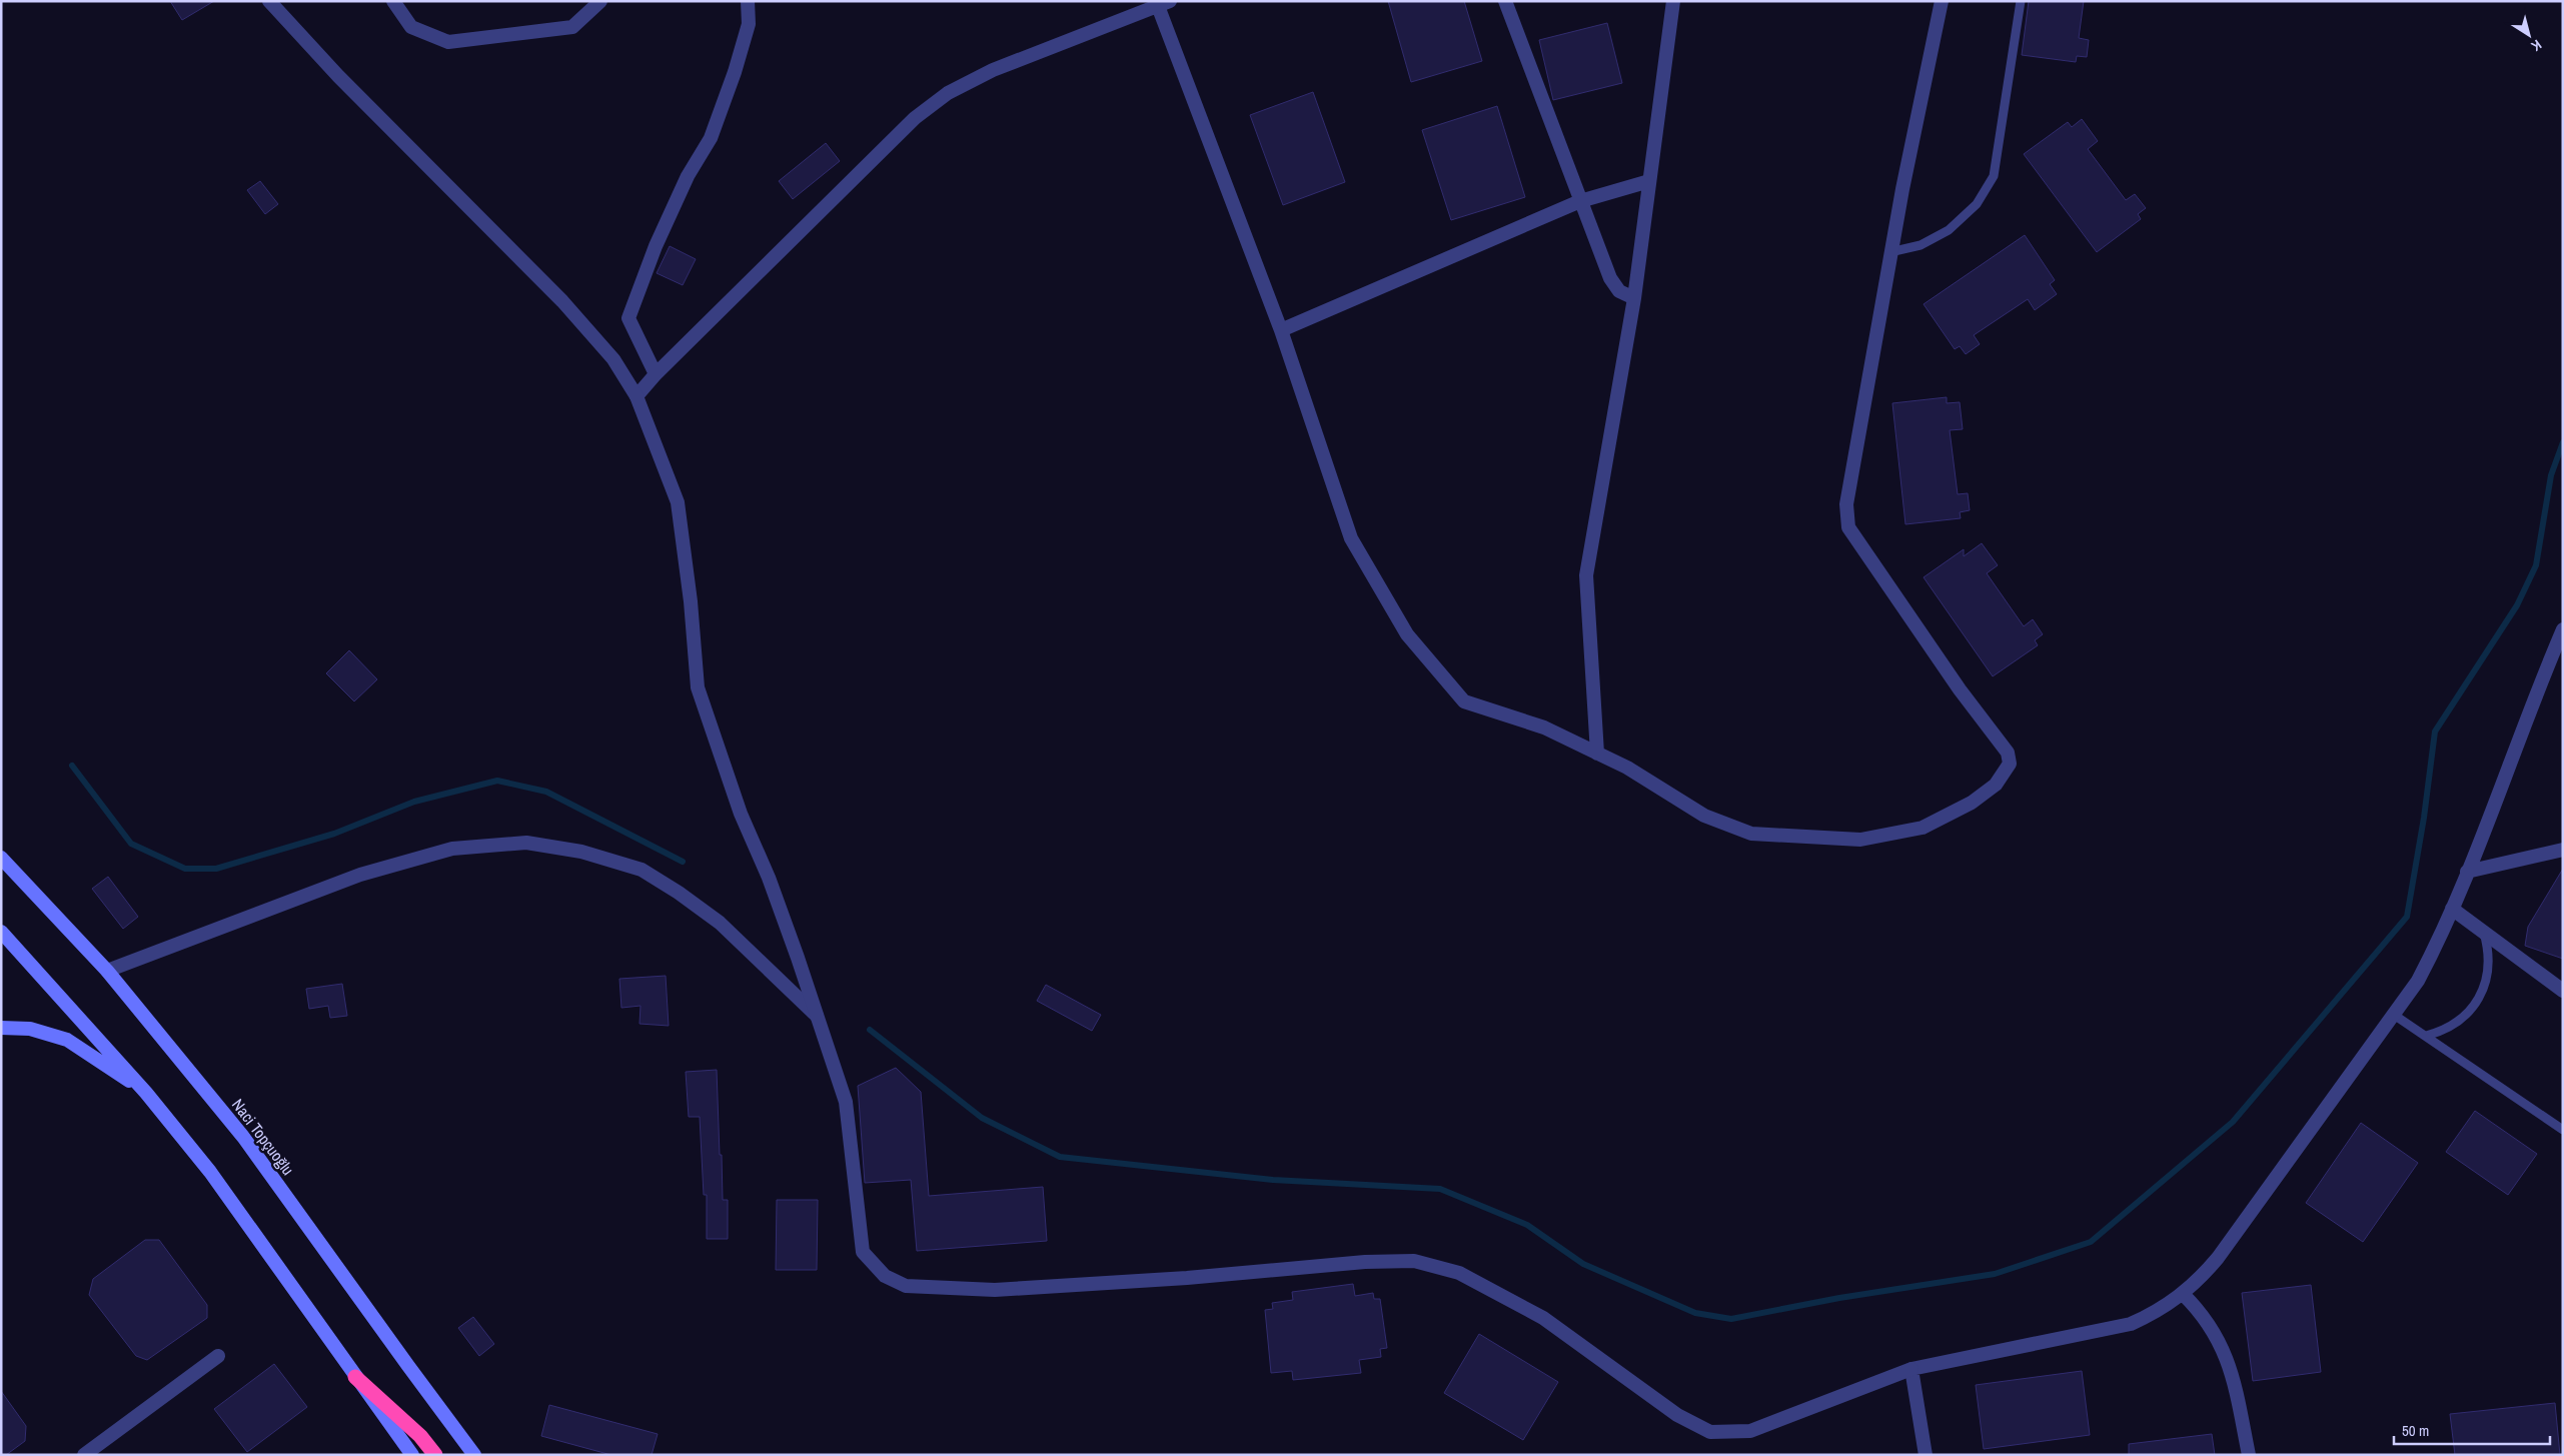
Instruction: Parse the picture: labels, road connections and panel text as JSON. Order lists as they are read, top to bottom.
{
  "streets": {
    "main road": ["Naci Topçuoğlu"]
  },
  "scale_bar": "50 m",
  "north": "bottom right"
}
